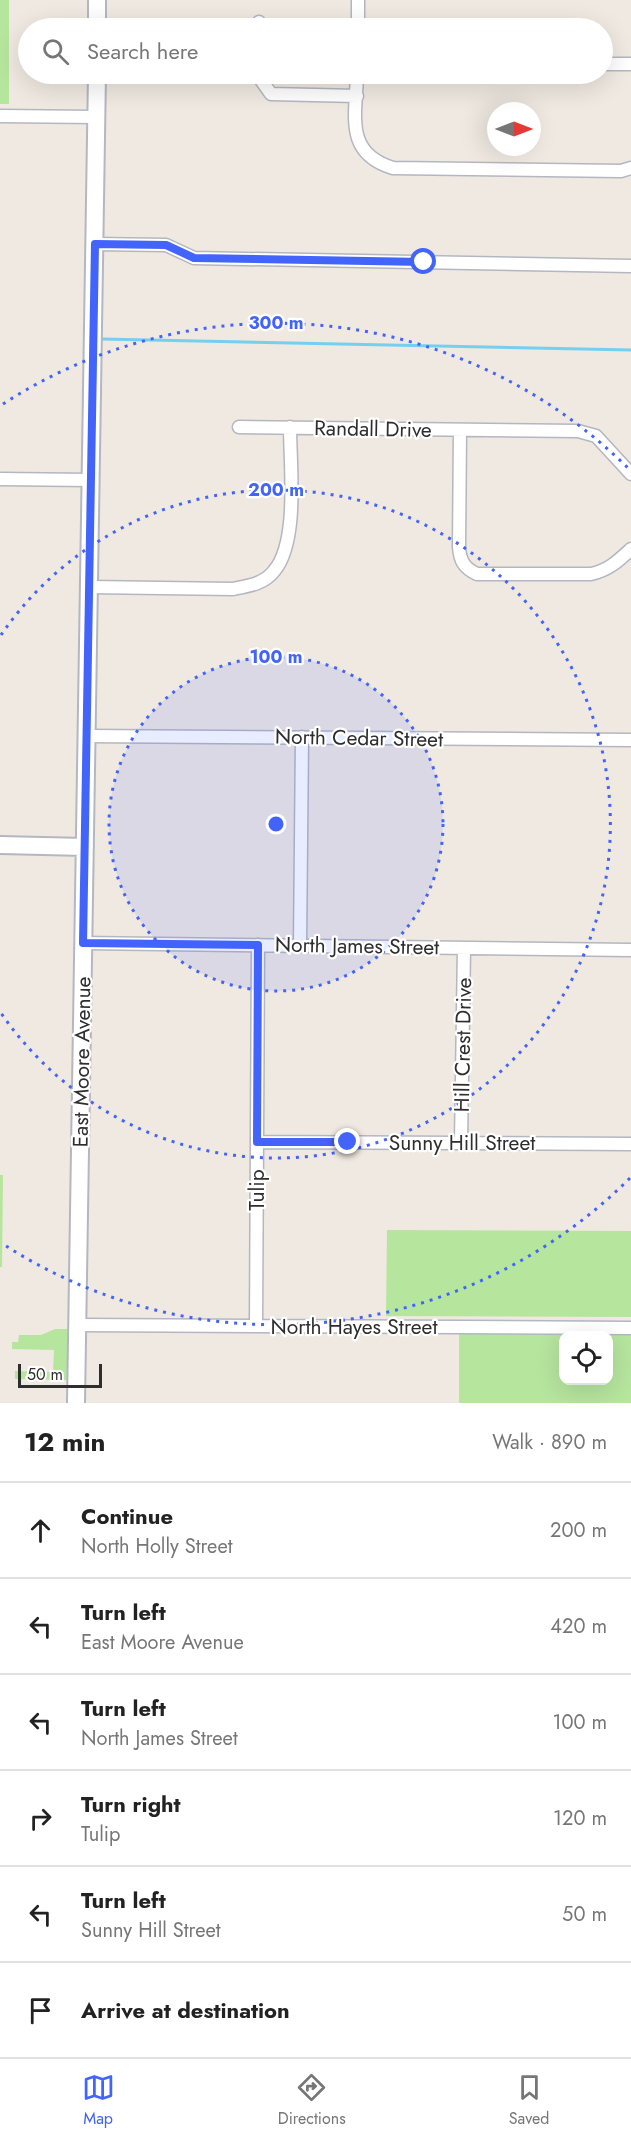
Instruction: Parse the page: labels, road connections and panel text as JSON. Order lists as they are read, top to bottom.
{
  "streets": {
    "street": [
      "Randall Drive",
      "North Cedar Street",
      "North James Street",
      "Hill Crest Drive",
      "East Moore Avenue",
      "Sunny Hill Street",
      "Tulip",
      "North Hayes Street"
    ]
  },
  "crossings": [
    ["Randall Drive", "East Moore Avenue"],
    ["North Cedar Street", "East Moore Avenue"],
    ["North James Street", "Hill Crest Drive"],
    ["North James Street", "East Moore Avenue"],
    ["North James Street", "Tulip"],
    ["Hill Crest Drive", "Sunny Hill Street"],
    ["East Moore Avenue", "North Hayes Street"],
    ["Sunny Hill Street", "Tulip"],
    ["Tulip", "North Hayes Street"]
  ],
  "scale_bar": "50 m",
  "north": "right",
  "page": {
    "search": "Search here",
    "scale": "50 m",
    "heading": ["12 min", "Walk · 890 m"],
    "list": [
      ["Continue", "North Holly Street", "200 m"],
      ["Turn left", "East Moore Avenue", "420 m"],
      ["Turn left", "North James Street", "100 m"],
      ["Turn right", "Tulip", "120 m"],
      ["Turn left", "Sunny Hill Street", "50 m"],
      "Arrive at destination"
    ],
    "nav": ["Map", "Directions", "Saved"]
  },
  "rings": ["300 m", "200 m", "100 m"]
}
